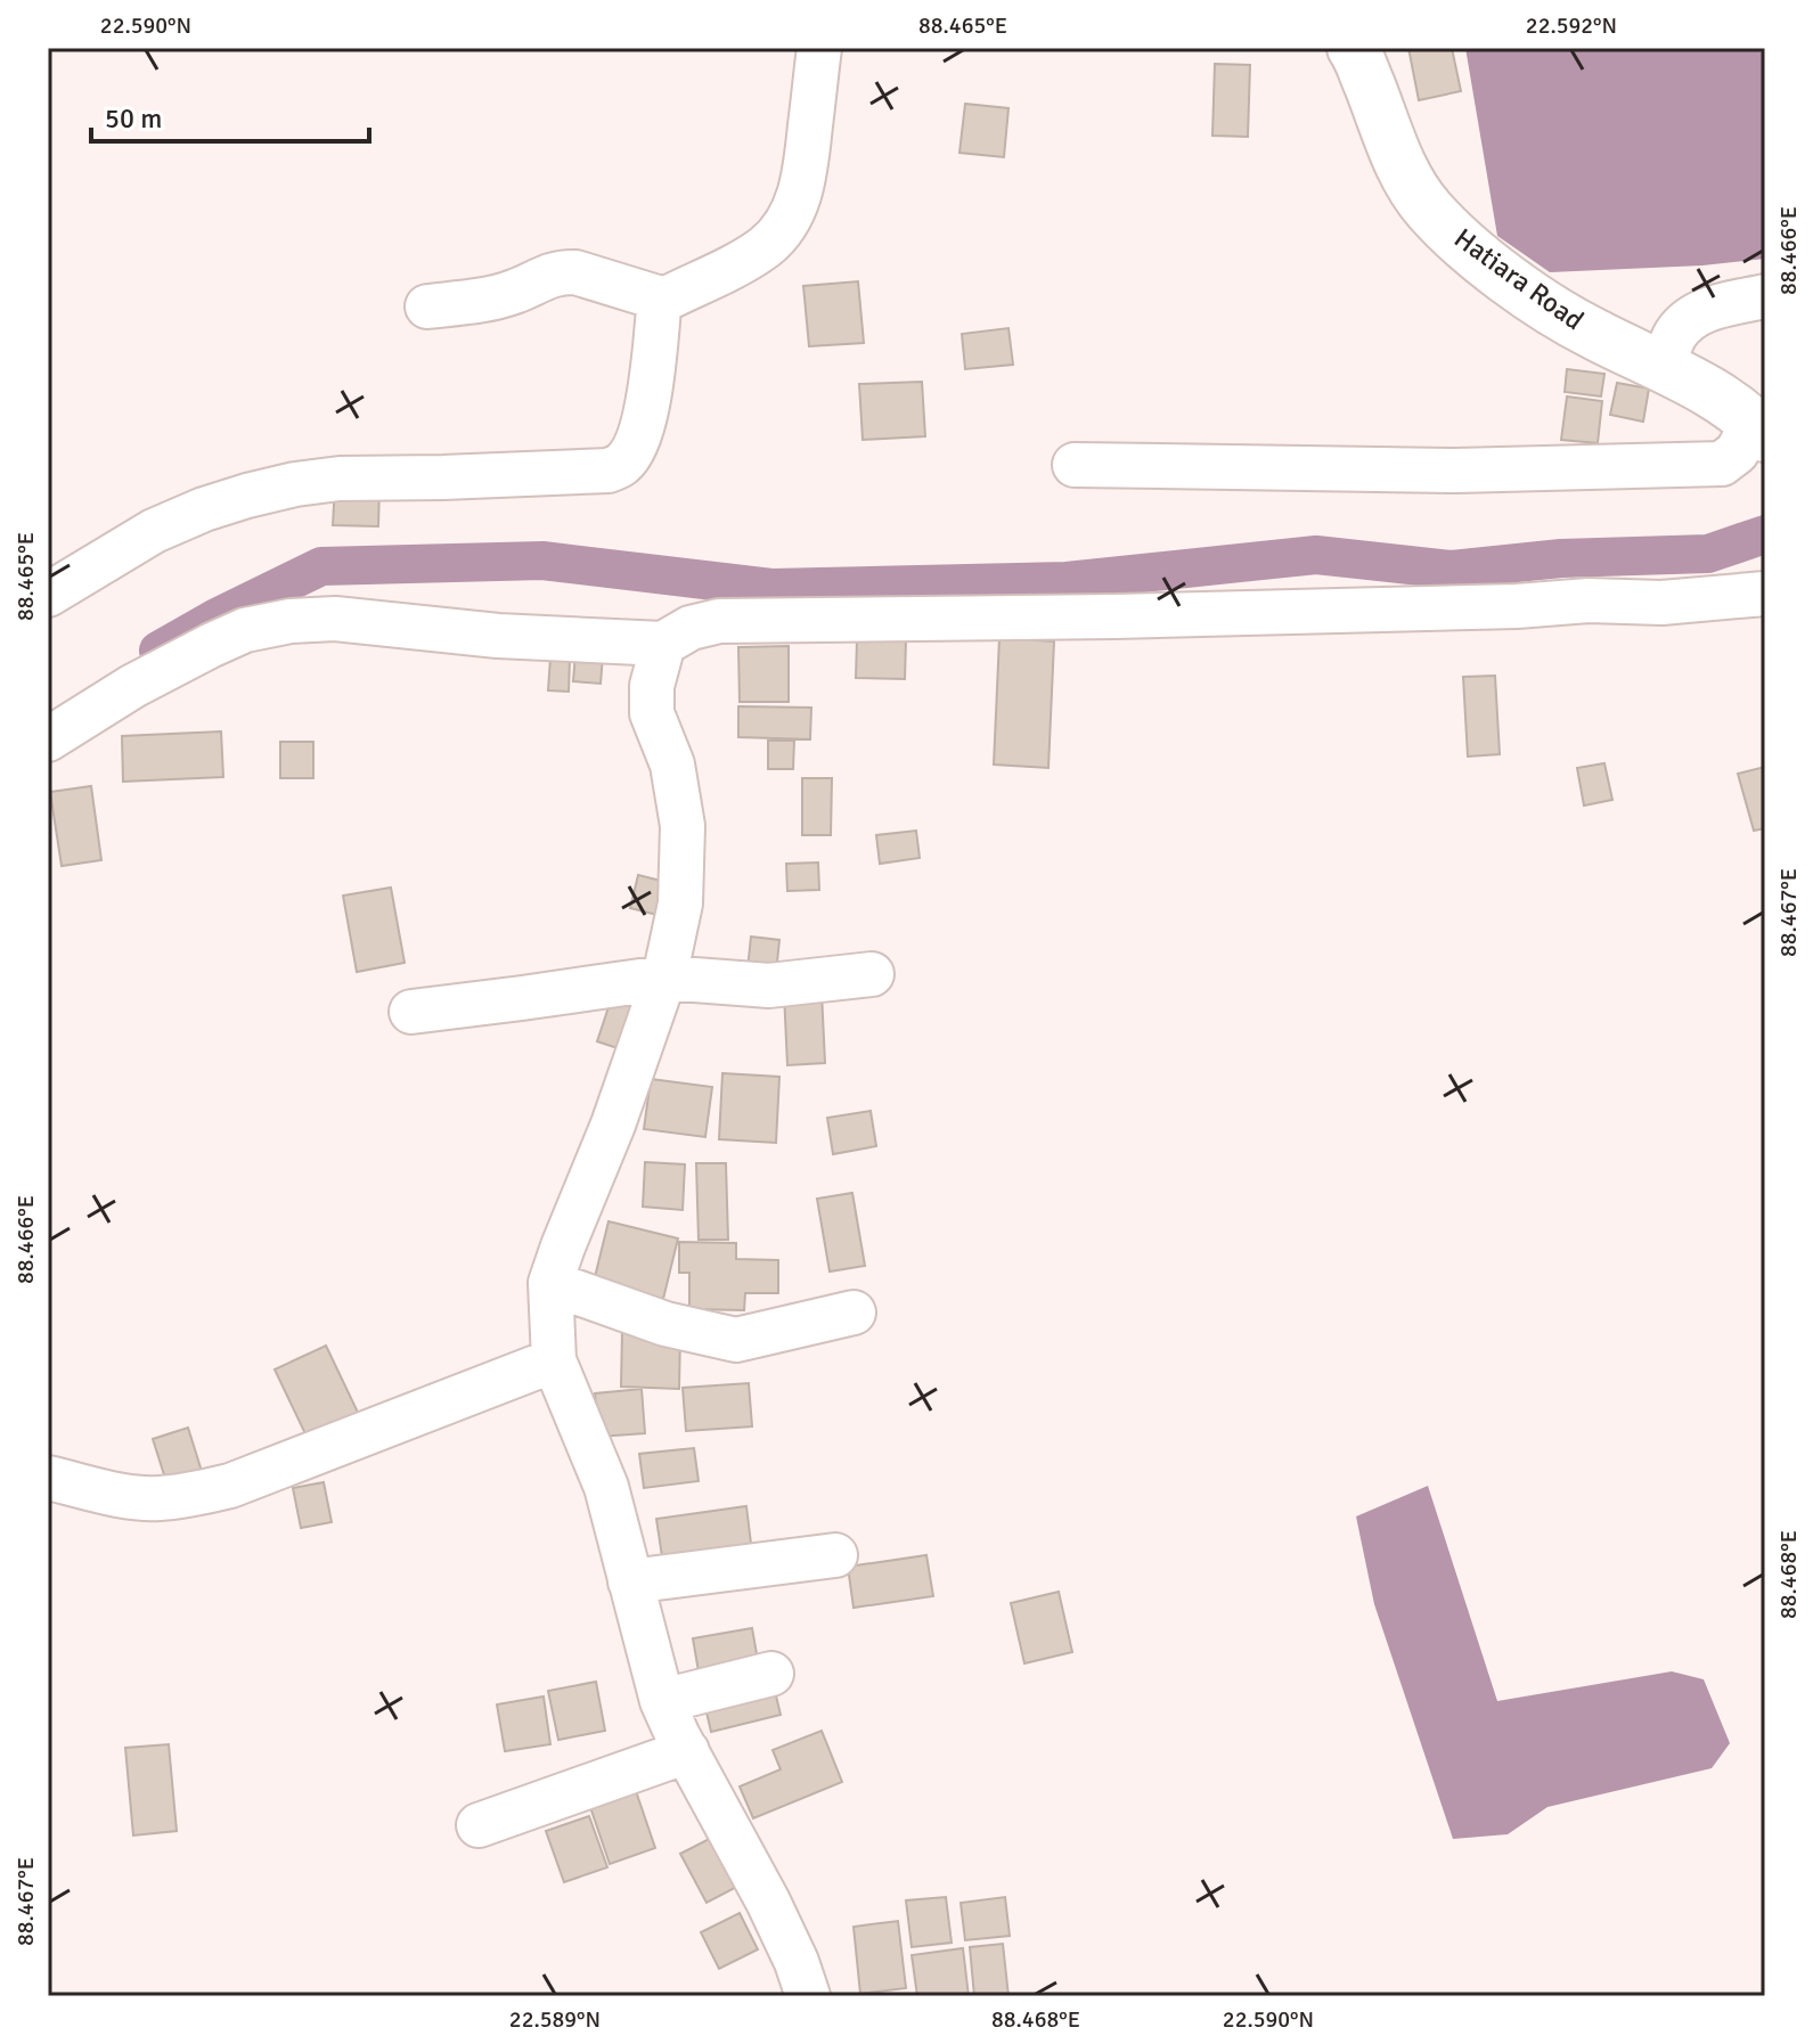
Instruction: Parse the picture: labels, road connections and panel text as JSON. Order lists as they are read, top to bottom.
{
  "streets": {
    "street": ["Hatiara Road"]
  },
  "scale_bar": "50 m",
  "coordinates": [
    "22.590°N",
    "88.465°E",
    "22.592°N",
    "88.466°E",
    "88.467°E",
    "88.468°E",
    "22.589°N"
  ]
}
